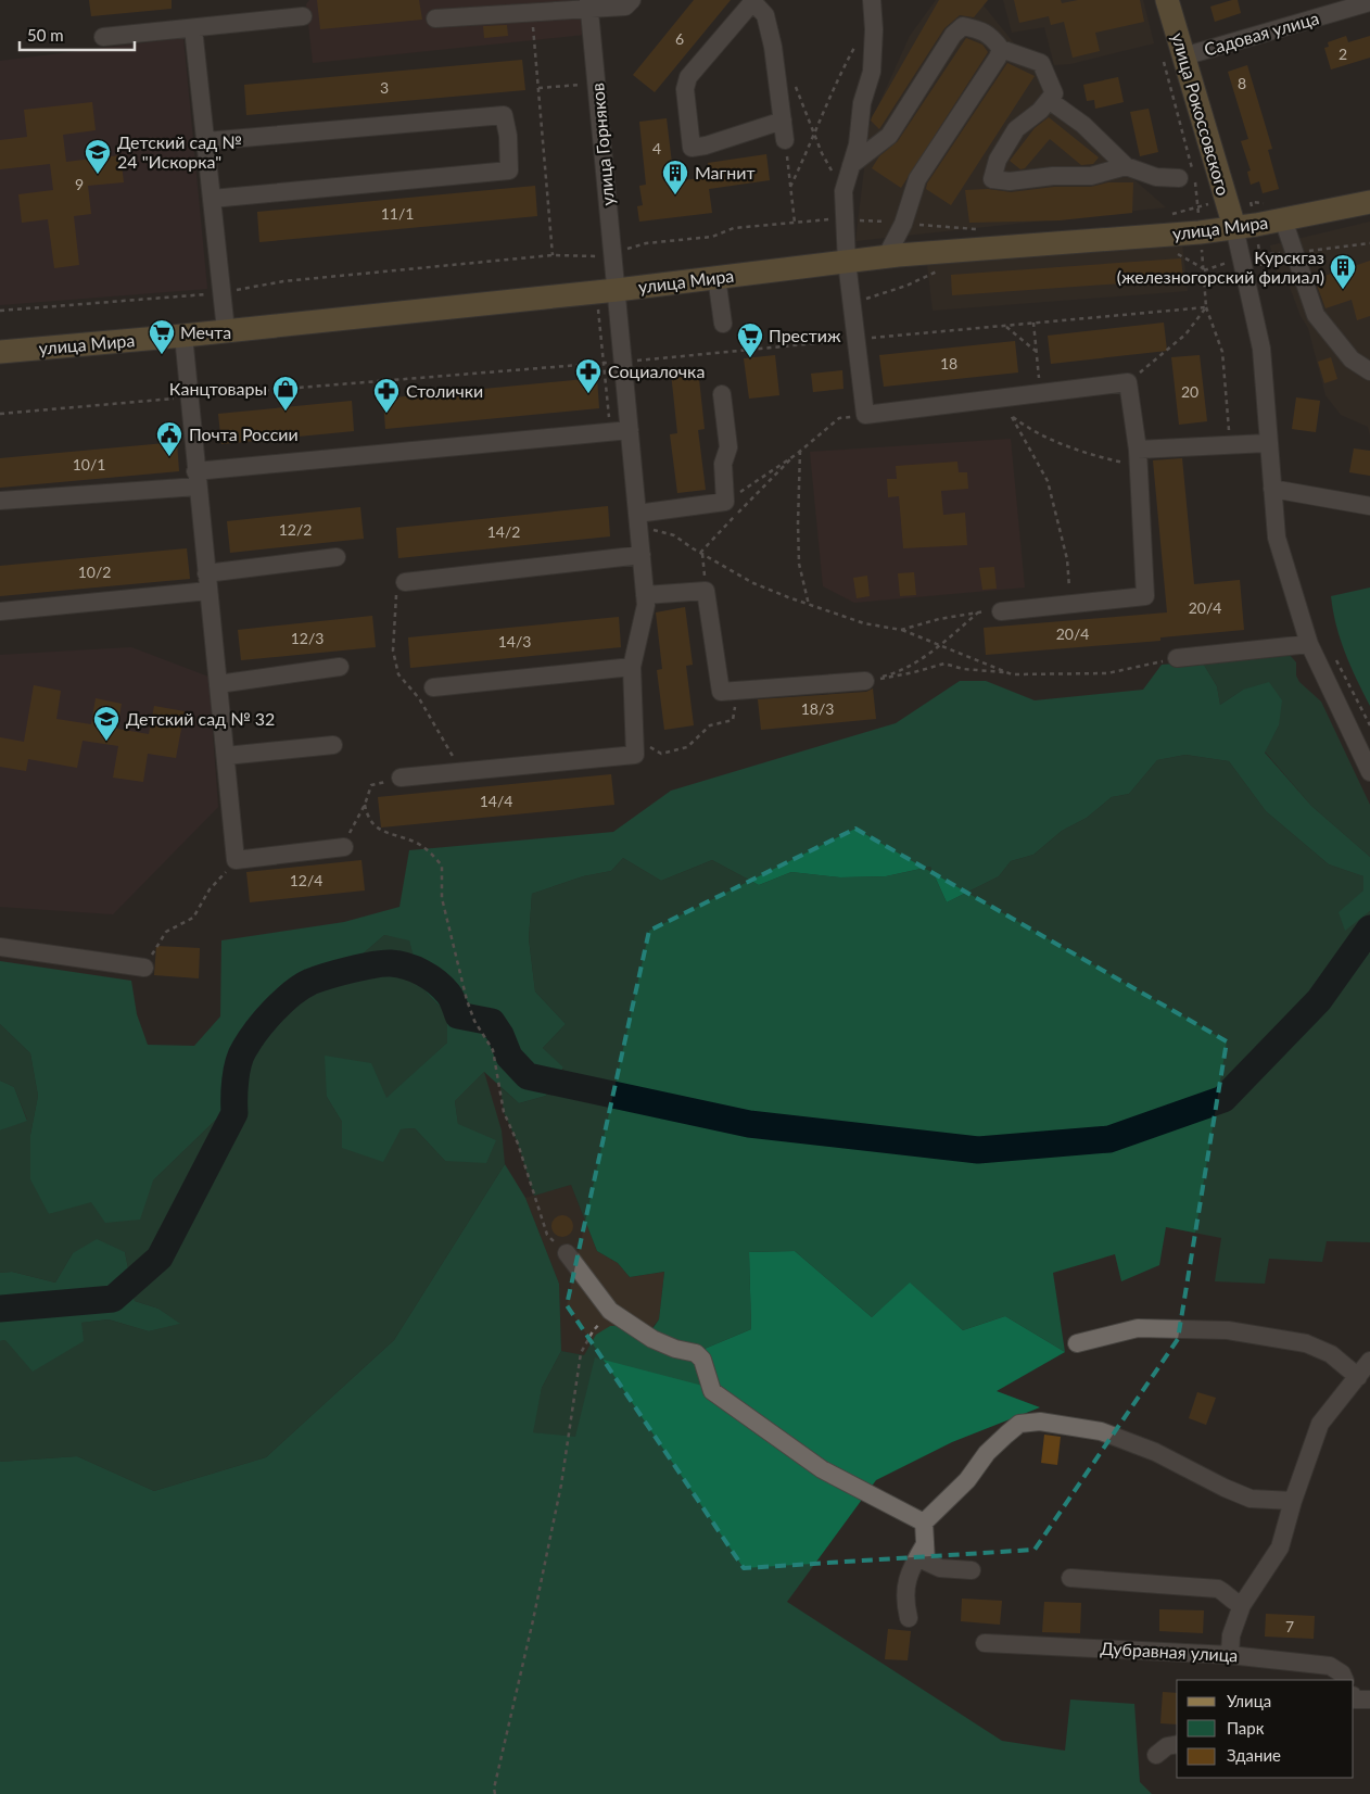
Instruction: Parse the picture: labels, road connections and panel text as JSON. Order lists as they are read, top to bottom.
{
  "streets": {
    "main road": ["улица Рокоссовского", "улица Мира"],
    "street": ["Садовая улица", "улица Горняков", "Дубравная улица"]
  },
  "crossings": [
    ["Садовая улица", "улица Рокоссовского"],
    ["улица Рокоссовского", "улица Мира"],
    ["улица Горняков", "улица Мира"]
  ],
  "places": {
    "school or university": ["Детский сад № 24 \"Искорка\"", "Детский сад № 32"],
    "building": ["Магнит", "Курскгаз (железногорский филиал)"],
    "supermarket": ["Мечта", "Престиж"],
    "pharmacy": ["Социалочка", "Столички"],
    "shop": ["Канцтовары"],
    "public building": ["Почта России"]
  },
  "house_numbers": [
    "6",
    "2",
    "8",
    "3",
    "4",
    "9",
    "11/1",
    "18",
    "20",
    "10/1",
    "12/2",
    "14/2",
    "10/2",
    "20/4",
    "20/4",
    "12/3",
    "14/3",
    "18/3",
    "14/4",
    "12/4",
    "7"
  ],
  "legend": ["Улица", "Парк", "Здание"],
  "scale_bar": "50 m"
}
